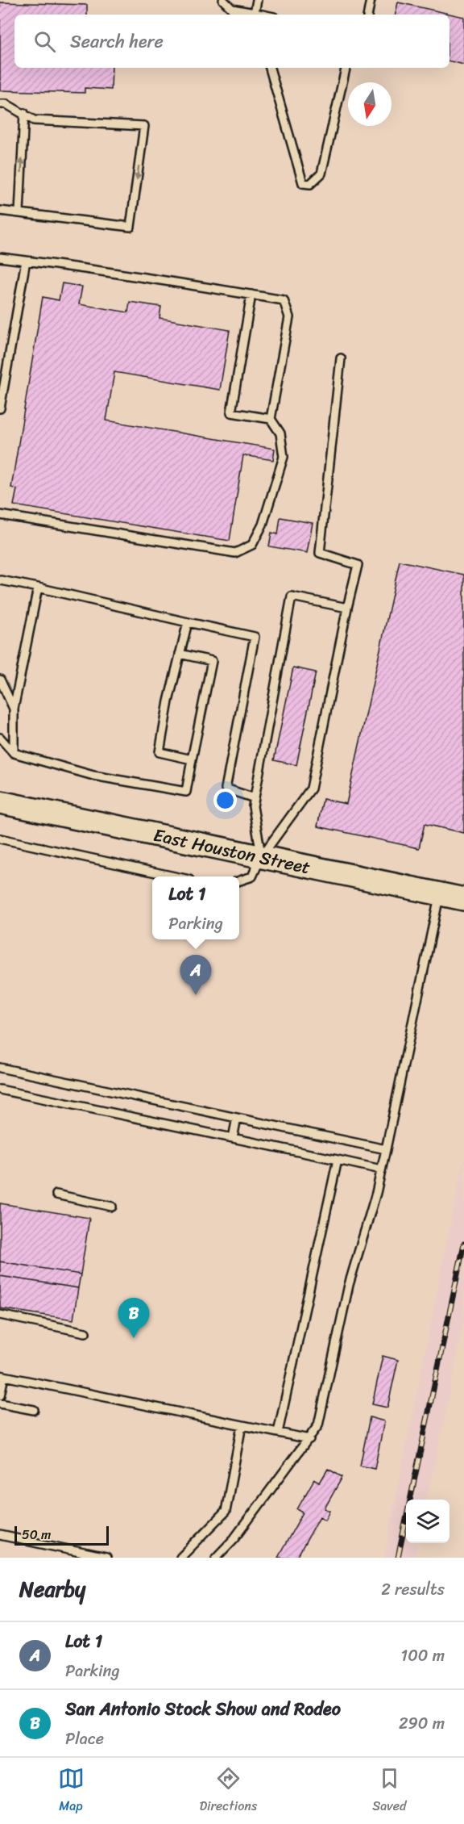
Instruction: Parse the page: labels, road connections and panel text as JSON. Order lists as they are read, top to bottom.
{
  "streets": {
    "main road": ["East Houston Street"]
  },
  "scale_bar": "50 m",
  "north": "bottom",
  "page": {
    "search": "Search here",
    "popup": ["Lot 1", "Parking"],
    "pins": ["A", "B"],
    "scale": "50 m",
    "heading": ["Nearby", "2 results"],
    "list": [
      {
        "mark": "A",
        "name": "Lot 1",
        "note": "Parking",
        "value": "100 m"
      },
      {
        "mark": "B",
        "name": "San Antonio Stock Show and Rodeo",
        "note": "Place",
        "value": "290 m"
      }
    ],
    "nav": ["Map", "Directions", "Saved"]
  }
}
